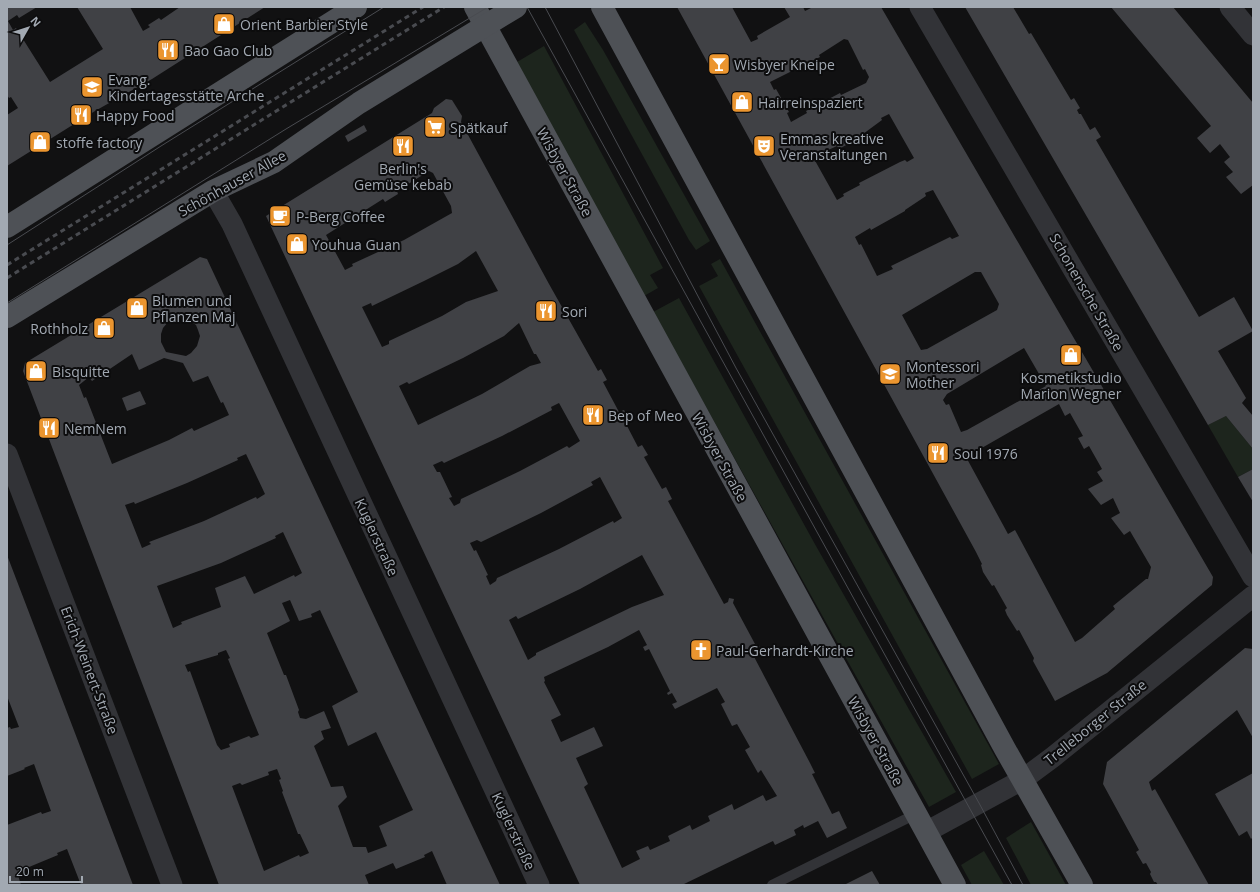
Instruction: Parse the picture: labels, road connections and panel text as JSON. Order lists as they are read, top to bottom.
{
  "streets": {
    "main road": ["Wisbyer Straße", "Schönhauser Allee"],
    "street": [
      "Schonensche Straße",
      "Kuglerstraße",
      "Erich-Weinert-Straße",
      "Trelleborger Straße"
    ]
  },
  "crossings": [
    ["Wisbyer Straße", "Schönhauser Allee"],
    ["Wisbyer Straße", "Trelleborger Straße"],
    ["Schönhauser Allee", "Kuglerstraße"]
  ],
  "places": {
    "shop": [
      "Orient Barbier Style",
      "Hairreinspaziert",
      "stoffe factory",
      "Youhua Guan",
      "Blumen und Pflanzen Maj",
      "Rothholz",
      "Kosmetikstudio Marion Wegner",
      "Bisquitte"
    ],
    "restaurant": [
      "Bao Gao Club",
      "Happy Food",
      "Berlin's Gemüse kebab",
      "Sori",
      "Bep of Meo",
      "NemNem",
      "Soul 1976"
    ],
    "bar": ["Wisbyer Kneipe"],
    "school or university": ["Evang. Kindertagesstätte Arche", "Montessori Mother"],
    "supermarket": ["Spätkauf"],
    "theatre": ["Emmas kreative Veranstaltungen"],
    "cafe": ["P-Berg Coffee"],
    "church": ["Paul-Gerhardt-Kirche"]
  },
  "scale_bar": "20 m",
  "north": "top right"
}
